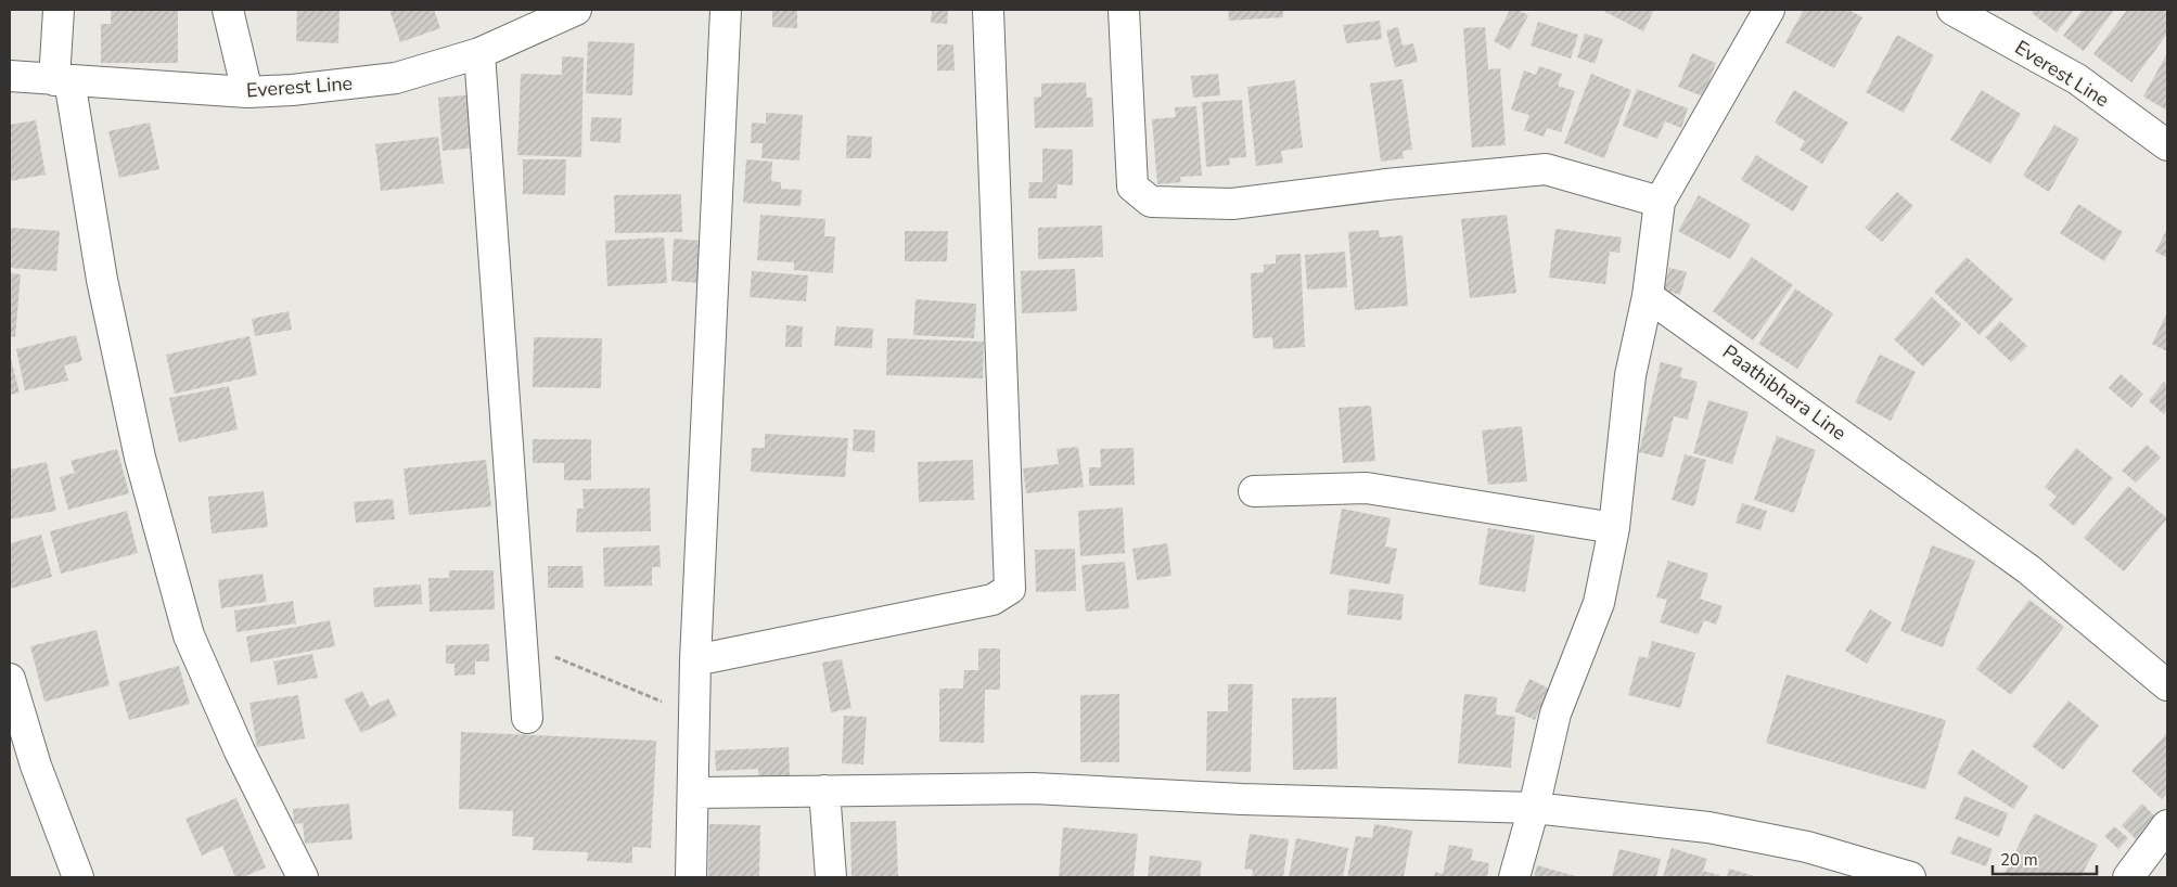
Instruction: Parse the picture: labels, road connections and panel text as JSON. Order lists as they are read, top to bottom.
{
  "streets": {
    "street": ["Everest Line", "Paathibhara Line"]
  },
  "scale_bar": "20 m"
}
